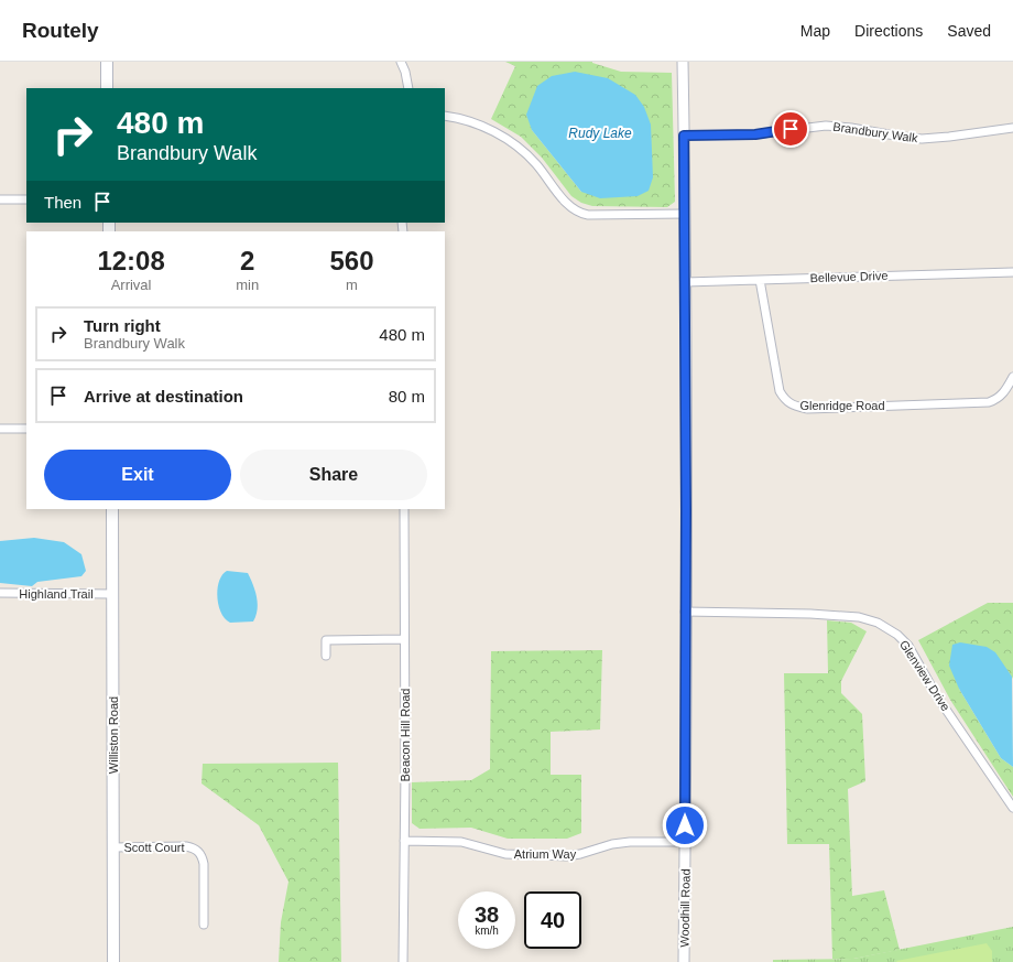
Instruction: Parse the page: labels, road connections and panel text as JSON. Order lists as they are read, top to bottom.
{
  "streets": {
    "main road": ["Williston Road"],
    "street": [
      "Brandbury Walk",
      "Bellevue Drive",
      "Glenridge Road",
      "Highland Trail",
      "Glenview Drive",
      "Beacon Hill Road",
      "Scott Court",
      "Atrium Way",
      "Woodhill Road"
    ]
  },
  "crossings": [
    ["Brandbury Walk", "Woodhill Road"],
    ["Bellevue Drive", "Glenridge Road"],
    ["Bellevue Drive", "Woodhill Road"],
    ["Highland Trail", "Williston Road"],
    ["Glenview Drive", "Woodhill Road"],
    ["Williston Road", "Scott Court"],
    ["Beacon Hill Road", "Atrium Way"],
    ["Atrium Way", "Woodhill Road"]
  ],
  "water": ["Rudy Lake"],
  "page": {
    "header": "Routely",
    "nav": ["Map", "Directions", "Saved"],
    "turn": ["480 m", "Brandbury Walk"],
    "then": "Then",
    "eta": [
      "12:08",
      "Arrival",
      "2",
      "min",
      "560",
      "m"
    ],
    "list": [
      {
        "name": "Turn right",
        "note": "Brandbury Walk",
        "value": "480 m"
      },
      {
        "name": "Arrive at destination",
        "value": "80 m"
      }
    ],
    "buttons": ["Exit", "Share"],
    "speed": "38 km/h",
    "limit": "40"
  }
}
